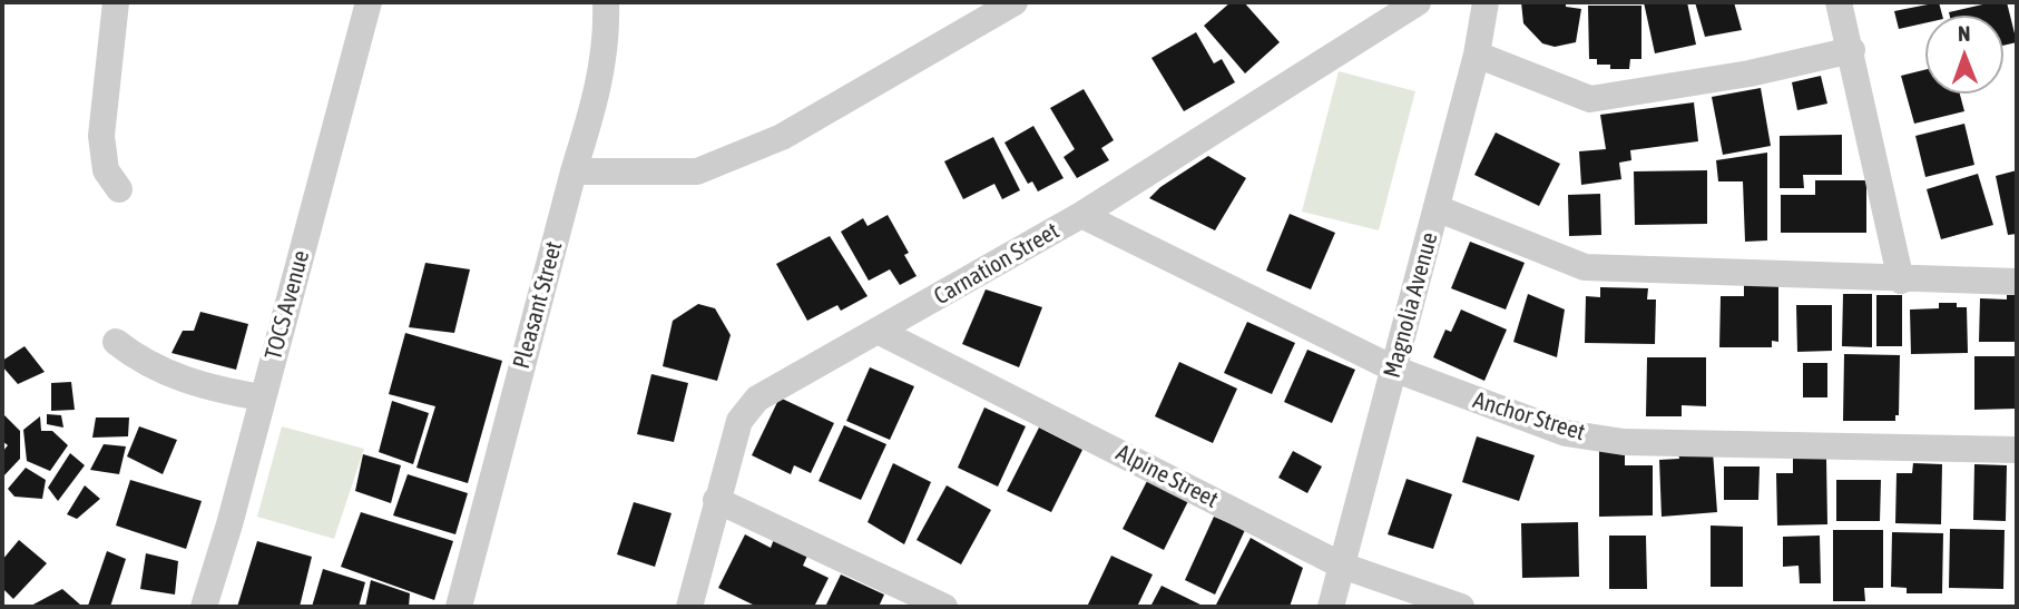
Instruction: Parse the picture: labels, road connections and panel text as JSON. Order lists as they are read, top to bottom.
{
  "streets": {
    "street": [
      "Carnation Street",
      "TOCS Avenue",
      "Pleasant Street",
      "Magnolia Avenue",
      "Anchor Street",
      "Alpine Street"
    ]
  },
  "crossings": [
    ["Carnation Street", "Anchor Street"],
    ["Carnation Street", "Alpine Street"],
    ["Magnolia Avenue", "Anchor Street"],
    ["Magnolia Avenue", "Alpine Street"]
  ],
  "north": "top"
}
